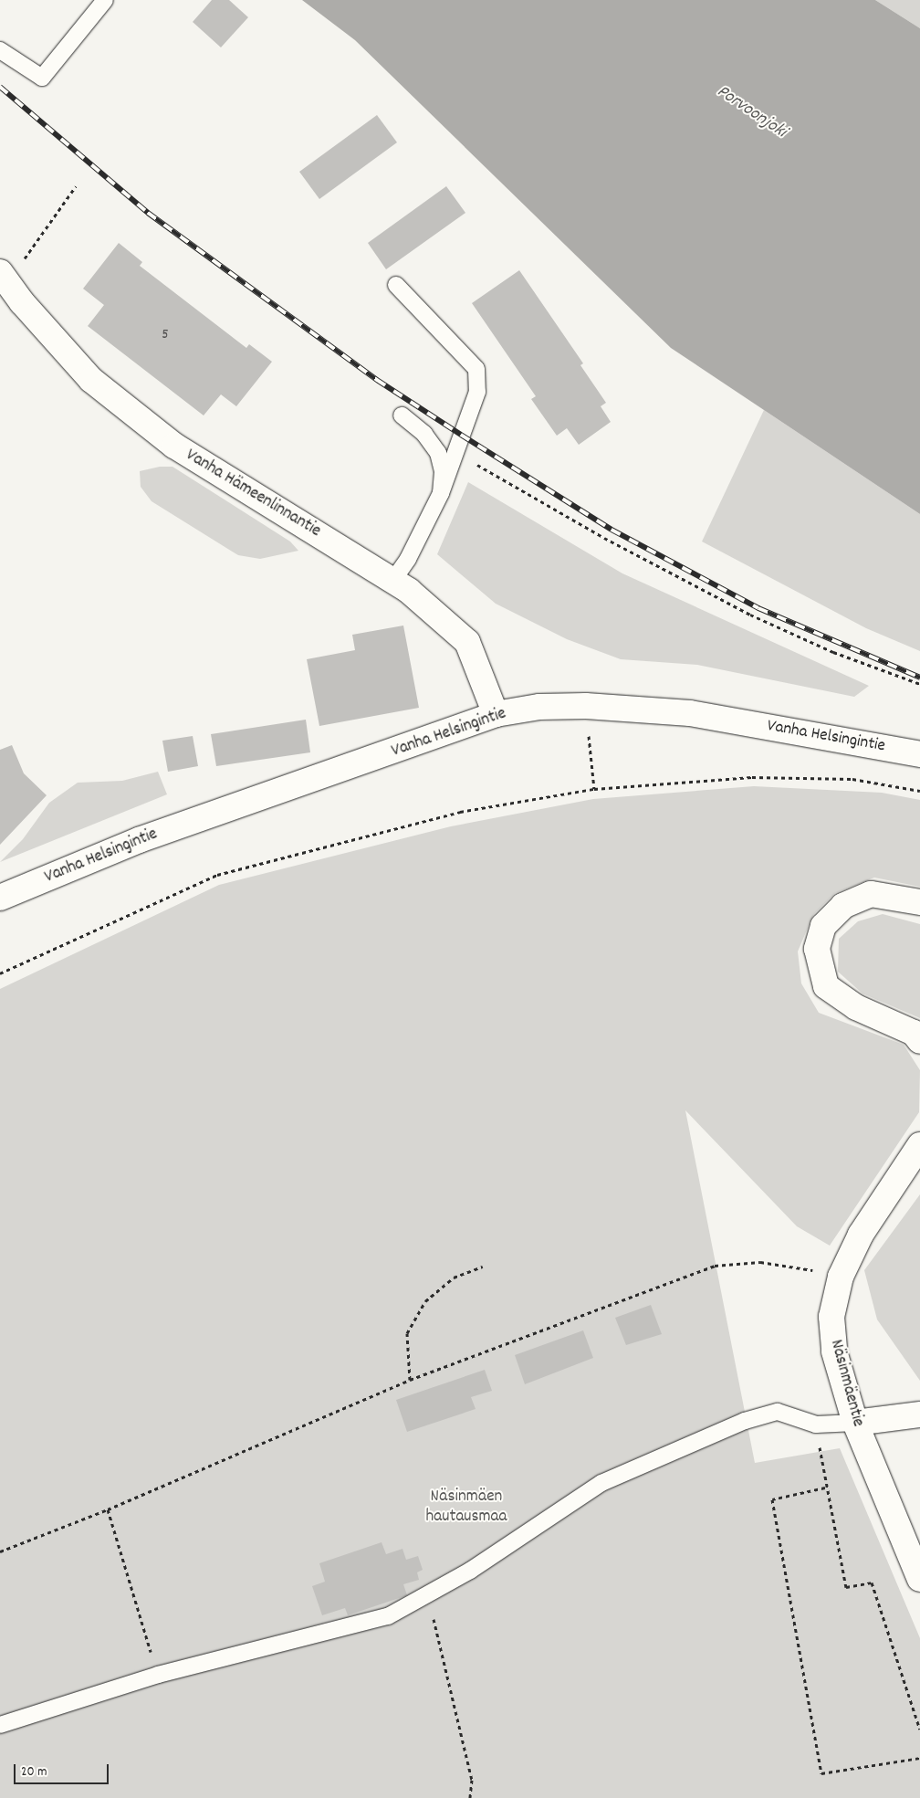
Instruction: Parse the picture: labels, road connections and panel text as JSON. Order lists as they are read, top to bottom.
{
  "streets": {
    "street": ["Vanha Hämeenlinnantie", "Vanha Helsingintie", "Näsinmäentie"]
  },
  "crossings": [
    ["Vanha Hämeenlinnantie", "Vanha Helsingintie"]
  ],
  "water": ["Porvoonjoki"],
  "parks": ["Näsinmäen hautausmaa"],
  "house_numbers": ["5"],
  "scale_bar": "20 m"
}
